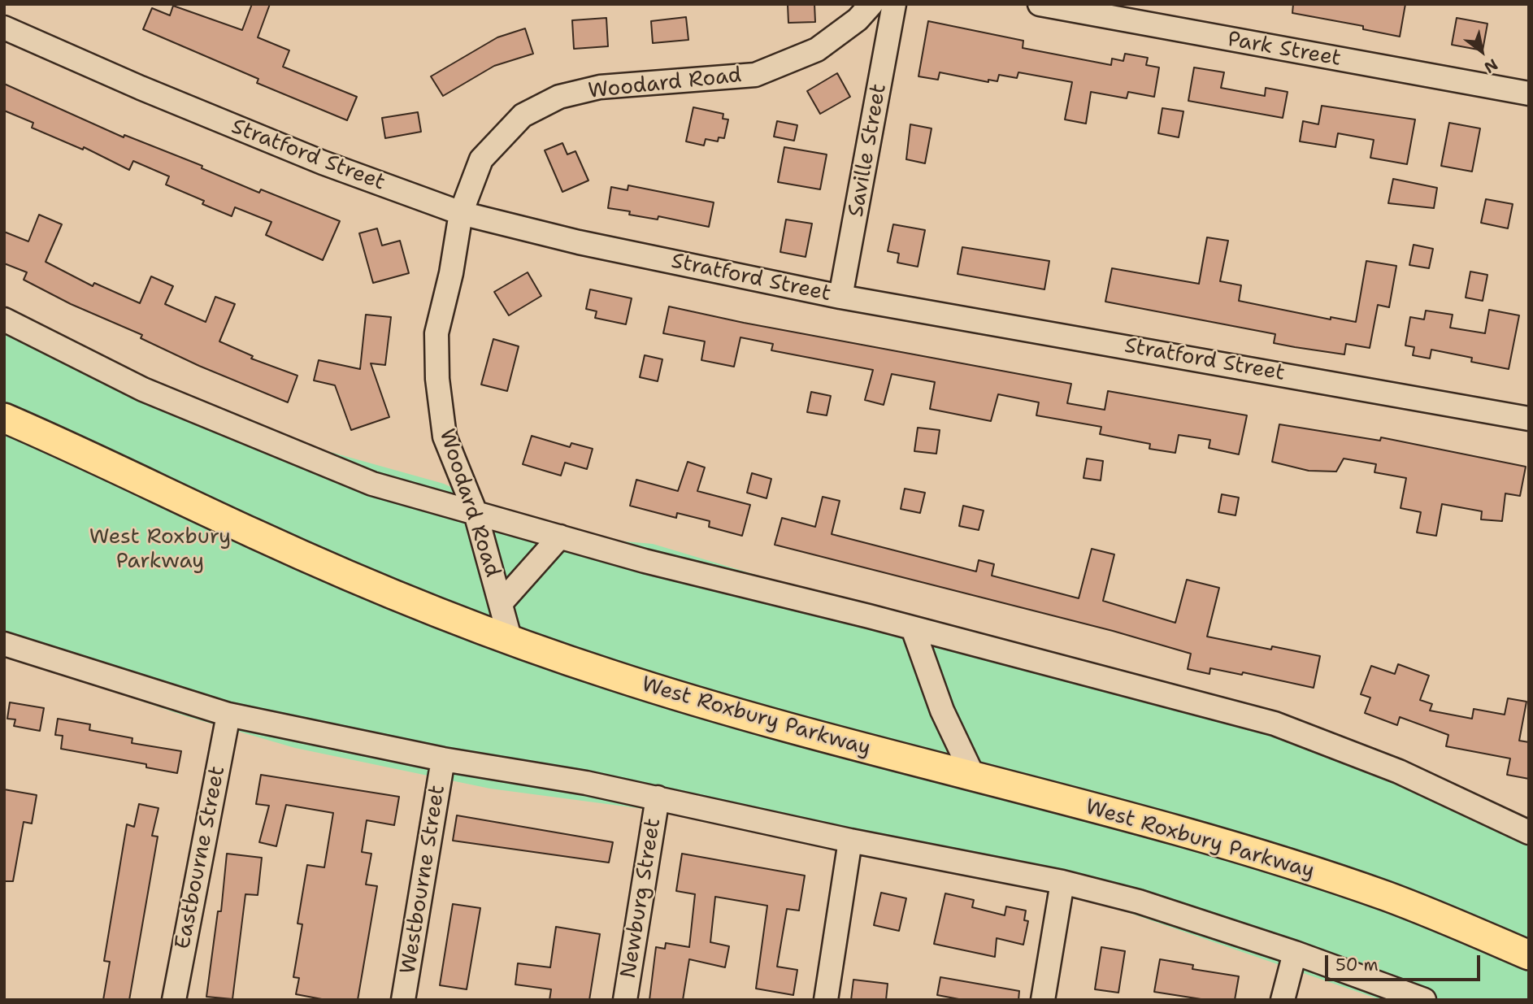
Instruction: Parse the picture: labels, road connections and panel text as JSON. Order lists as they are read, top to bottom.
{
  "streets": {
    "main road": ["West Roxbury Parkway"],
    "street": [
      "Park Street",
      "Woodard Road",
      "Saville Street",
      "Stratford Street",
      "Eastbourne Street",
      "Westbourne Street",
      "Newburg Street"
    ]
  },
  "crossings": [
    ["Woodard Road", "Stratford Street"],
    ["Woodard Road", "West Roxbury Parkway"],
    ["Saville Street", "Stratford Street"]
  ],
  "parks": ["West Roxbury Parkway"],
  "scale_bar": "50 m",
  "north": "bottom right"
}
